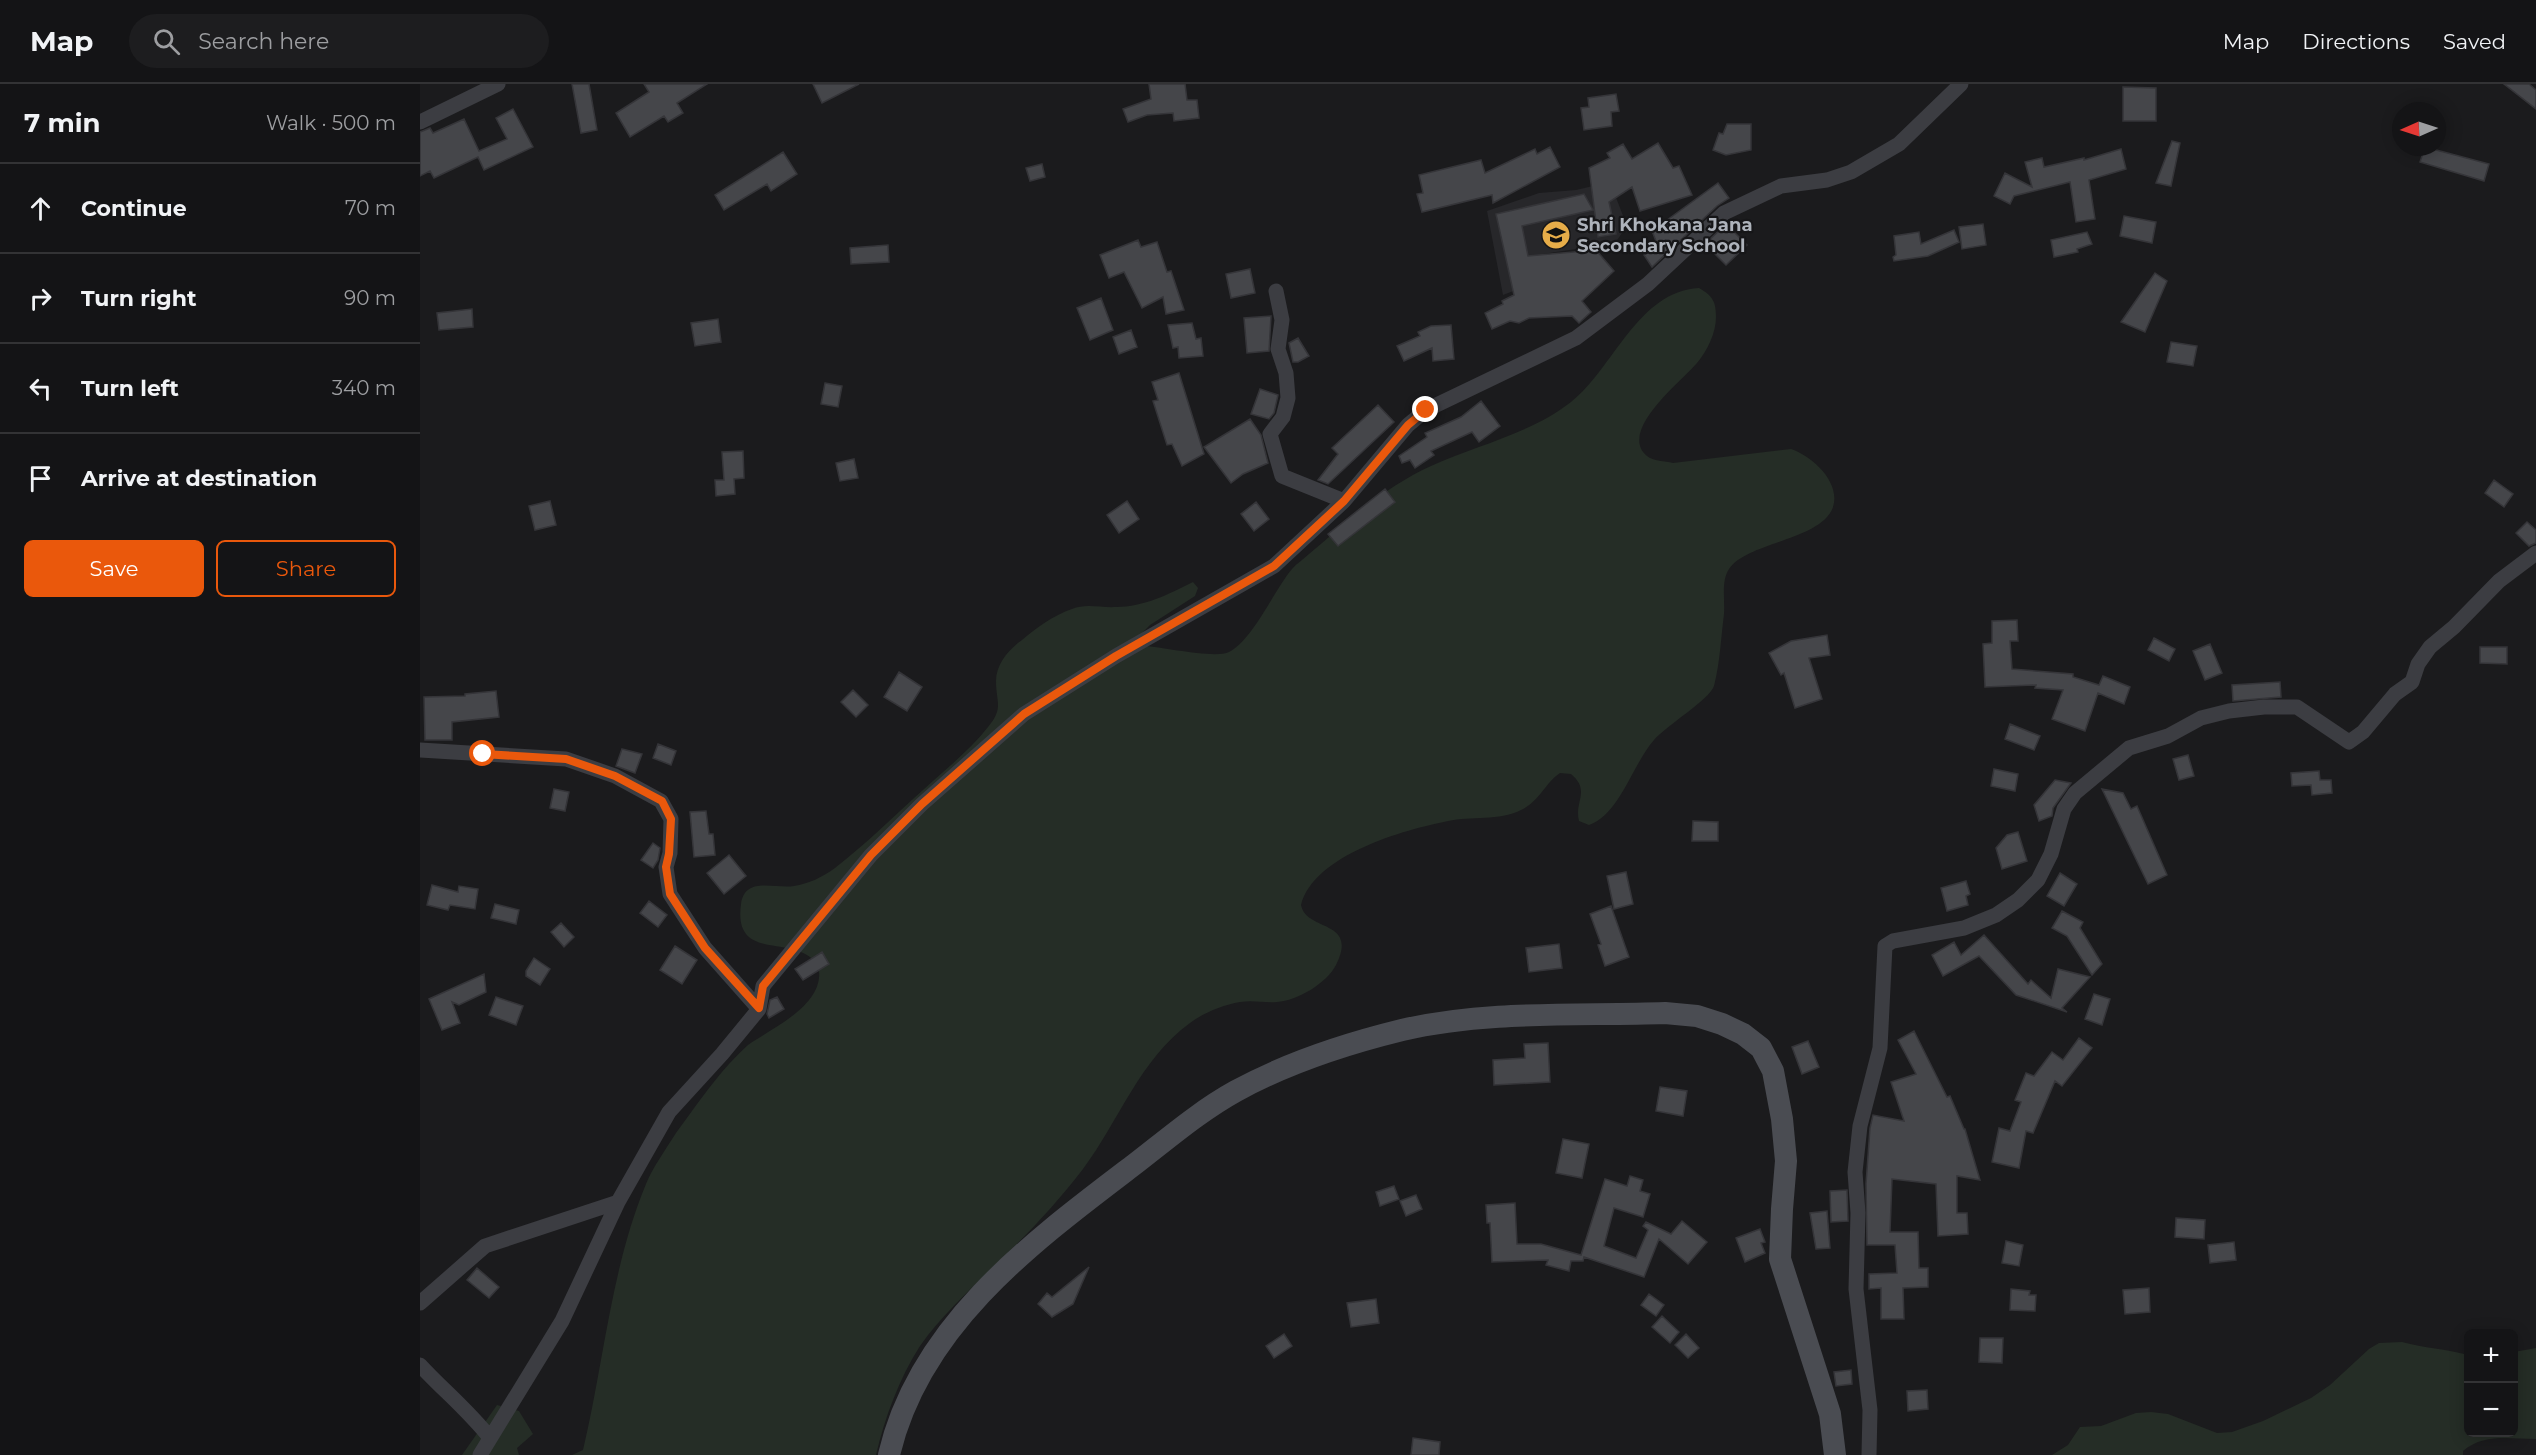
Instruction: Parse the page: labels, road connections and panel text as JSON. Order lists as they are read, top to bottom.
{
  "places": {
    "school or university": ["Shri Khokana Jana Secondary School"]
  },
  "north": "left",
  "page": {
    "header": "Map",
    "search": "Search here",
    "nav": ["Map", "Directions", "Saved"],
    "heading": ["7 min", "Walk · 500 m"],
    "list": [
      ["Continue", "70 m"],
      ["Turn right", "90 m"],
      ["Turn left", "340 m"],
      "Arrive at destination"
    ],
    "buttons": ["Save", "Share"],
    "map_buttons": ["+", "−"]
  }
}
